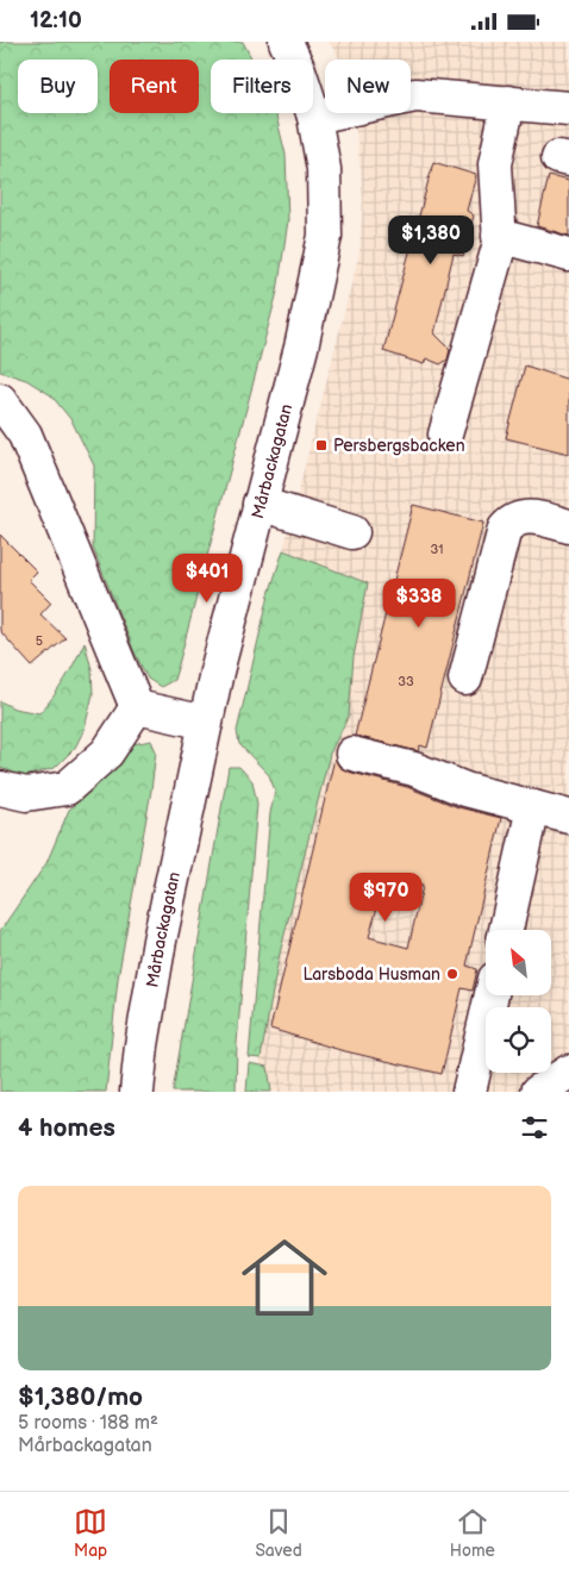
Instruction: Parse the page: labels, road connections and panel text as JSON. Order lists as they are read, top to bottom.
{
  "streets": {
    "street": ["Mårbackagatan"]
  },
  "places": {
    "transit": ["Persbergsbacken"],
    "other": ["Larsboda Husman"]
  },
  "house_numbers": ["31", "5", "33"],
  "north": "top left",
  "page": {
    "status": "12:10",
    "chip": [
      "Buy",
      "Rent",
      "Filters",
      "New"
    ],
    "price": [
      "$1,380",
      "$401",
      "$338",
      "$970"
    ],
    "heading": "4 homes",
    "list": [
      {
        "name": "$1,380/mo",
        "note": "5 rooms · 188 m² · Mårbackagatan"
      }
    ],
    "tabs": ["Map", "Saved", "Home"]
  }
}
